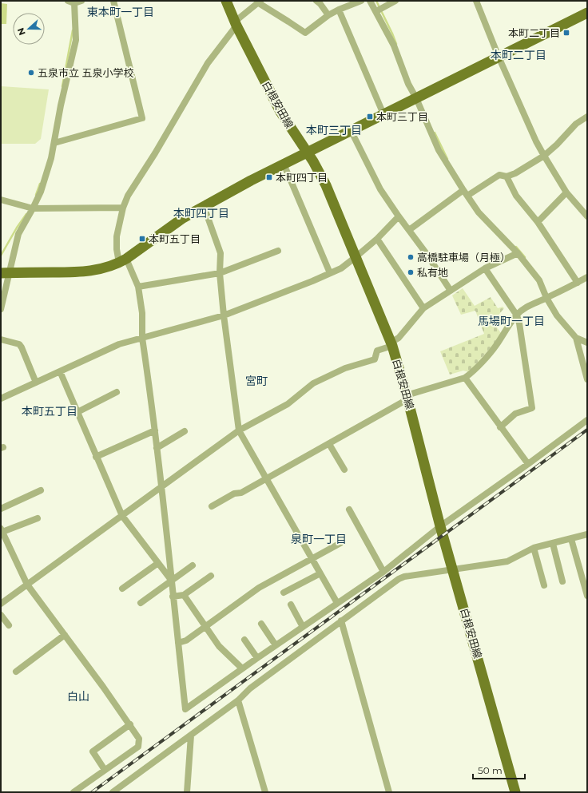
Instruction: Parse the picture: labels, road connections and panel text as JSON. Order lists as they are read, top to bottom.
{
  "streets": {
    "main road": ["白根安田線"]
  },
  "districts": [
    "東本町一丁目",
    "本町二丁目",
    "本町三丁目",
    "本町四丁目",
    "馬場町一丁目",
    "宮町",
    "本町五丁目",
    "泉町一丁目",
    "白山"
  ],
  "places": {
    "transit": [
      "本町二丁目",
      "本町三丁目",
      "本町四丁目",
      "本町五丁目"
    ],
    "other": ["五泉市立 五泉小学校", "高橋駐車場（月極）", "私有地"]
  },
  "scale_bar": "50 m",
  "north": "left"
}
